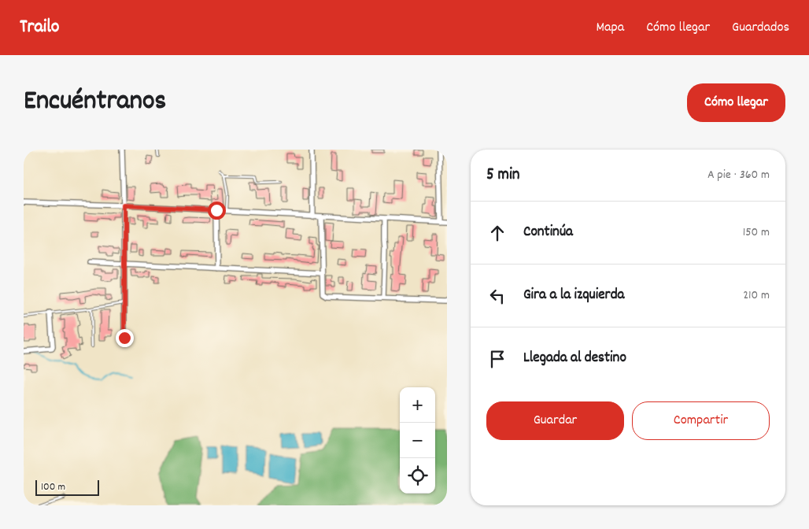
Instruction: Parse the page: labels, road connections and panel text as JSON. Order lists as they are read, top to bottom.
{
  "scale_bar": "100 m",
  "page": {
    "header": "Trailo",
    "nav": ["Mapa", "Cómo llegar", "Guardados"],
    "title": "Encuéntranos",
    "buttons": [
      "Cómo llegar",
      ["Guardar", "Compartir"]
    ],
    "heading": ["5 min", "A pie · 360 m"],
    "list": [
      ["Continúa", "150 m"],
      ["Gira a la izquierda", "210 m"],
      "Llegada al destino"
    ],
    "map_buttons": ["+", "−"],
    "scale": "100 m"
  }
}
